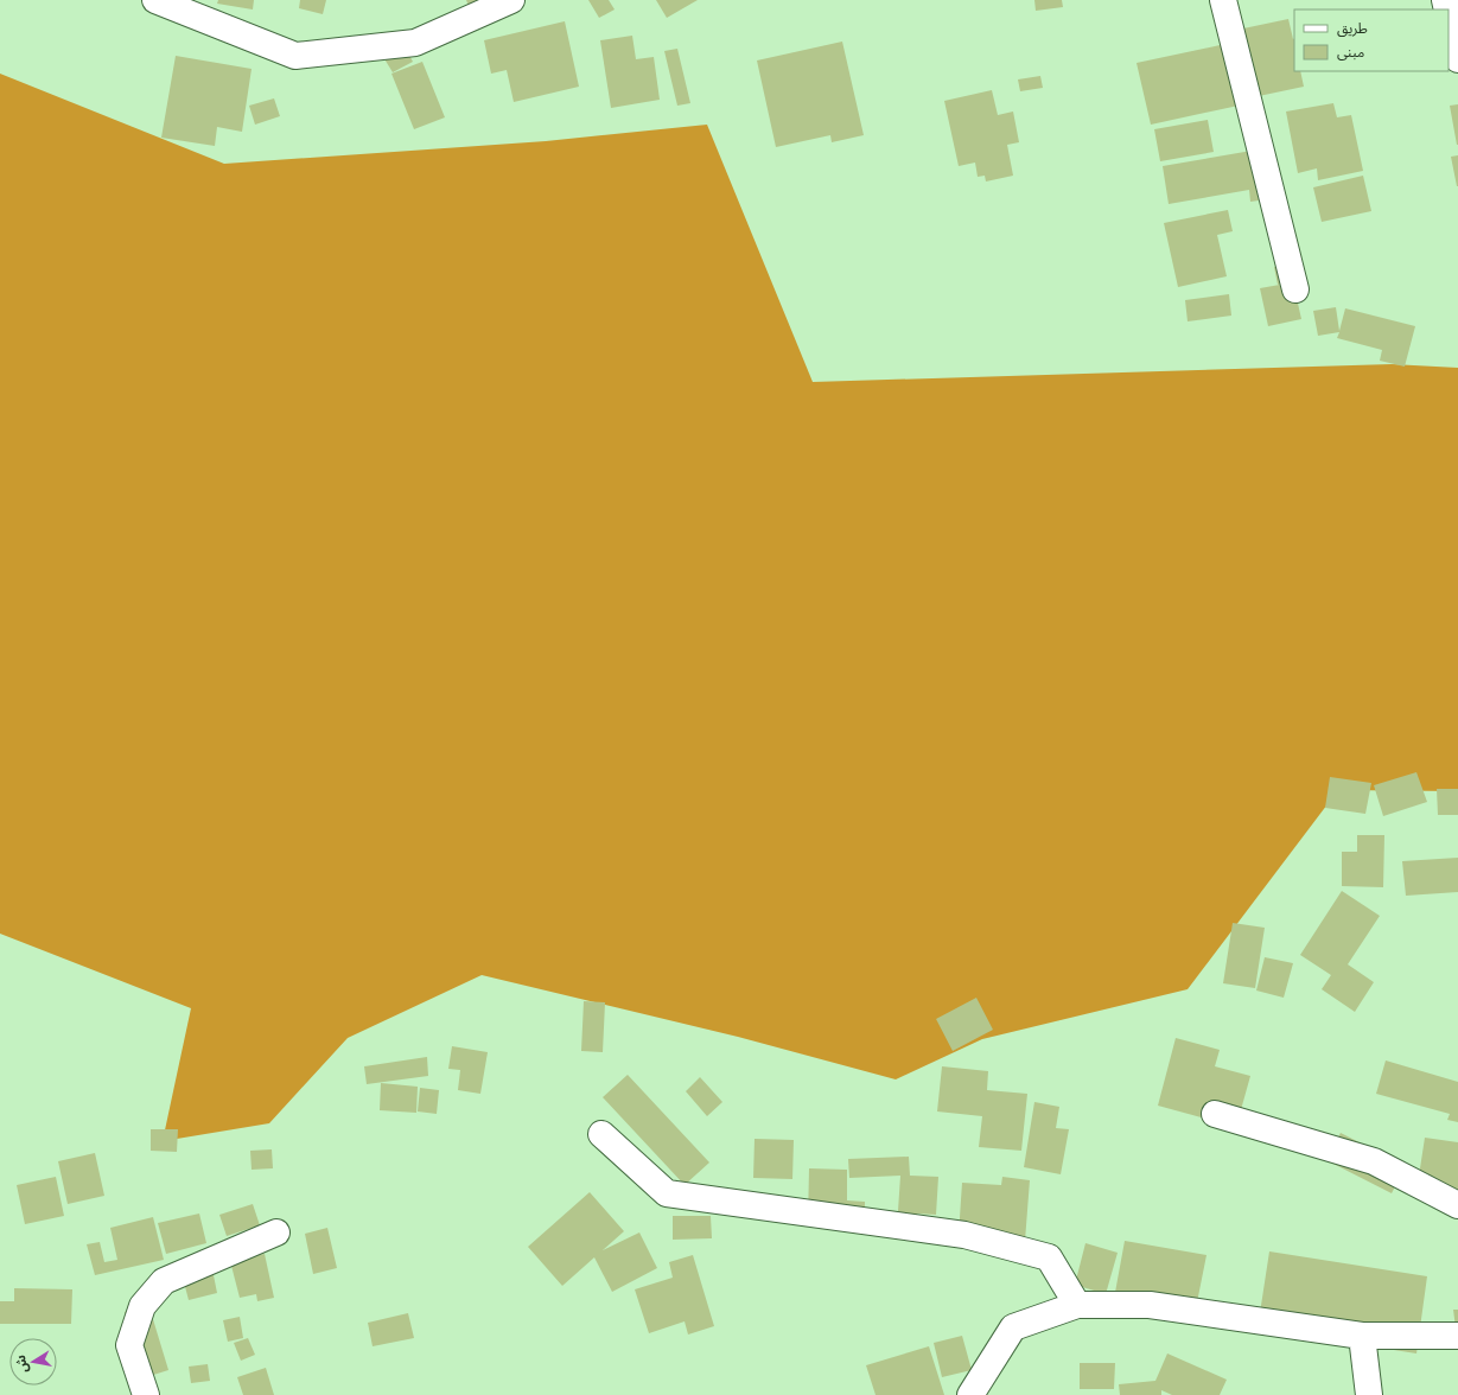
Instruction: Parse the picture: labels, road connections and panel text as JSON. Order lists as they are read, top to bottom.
{
  "legend": ["طريق", "مبنى"],
  "north": "left"
}
